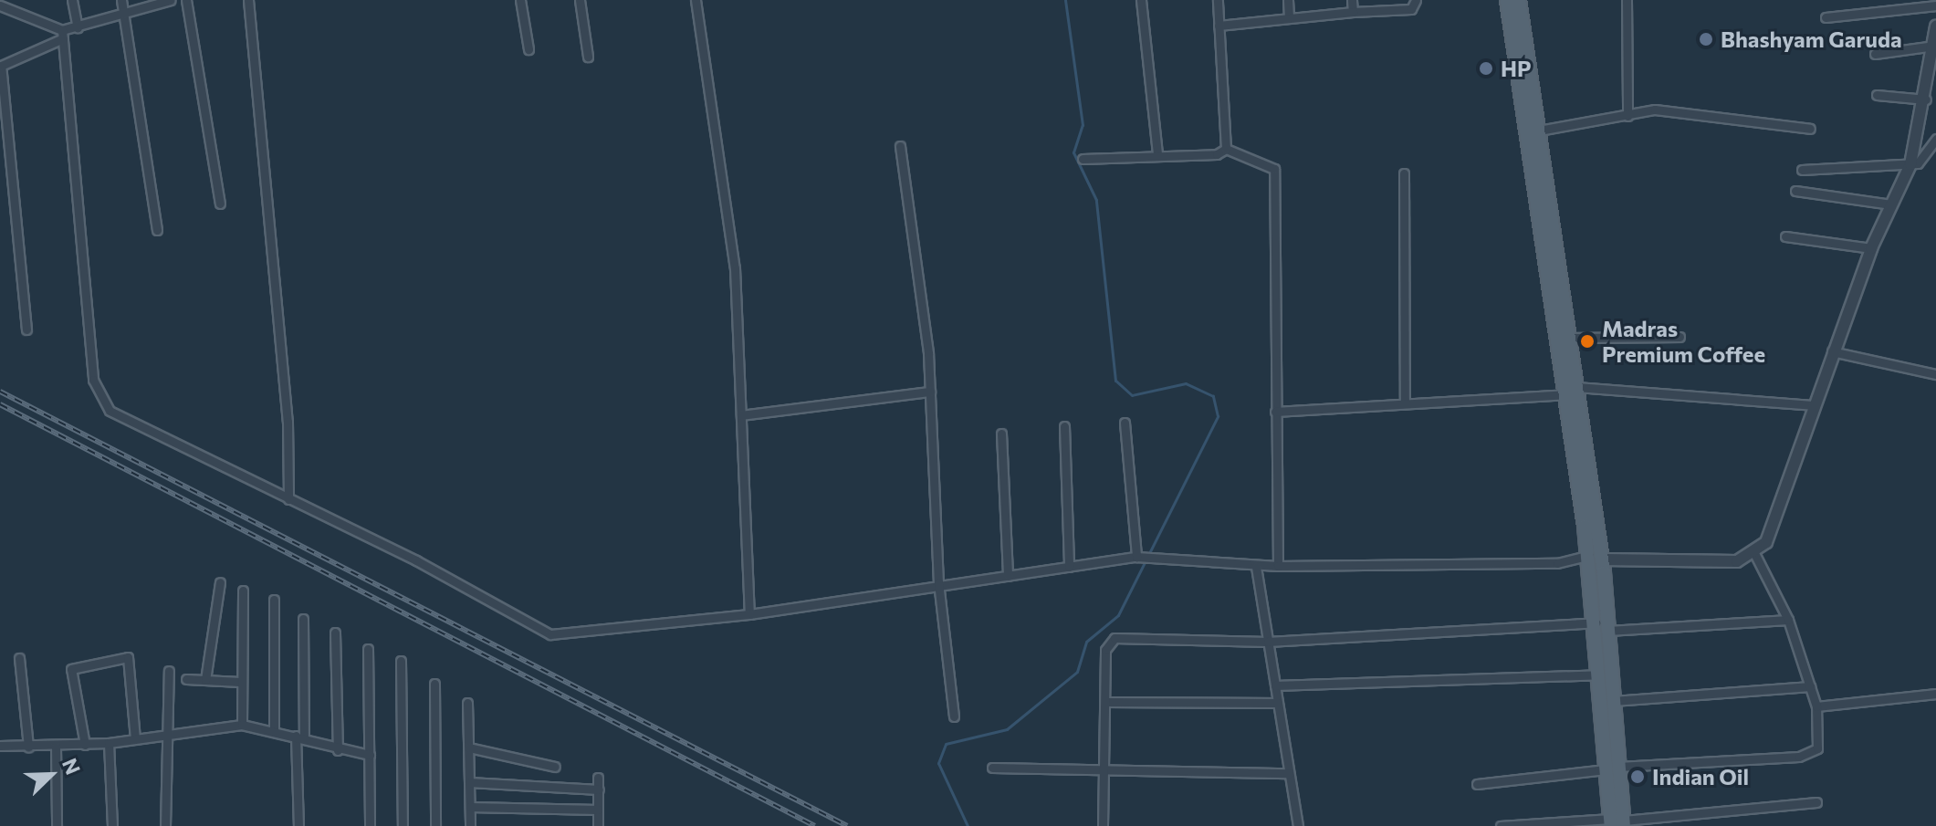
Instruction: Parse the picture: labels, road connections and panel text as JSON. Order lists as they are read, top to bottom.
{
  "places": [
    "Bhashyam Garuda",
    "HP",
    "Madras Premium Coffee",
    "Indian Oil"
  ],
  "north": "top right"
}
